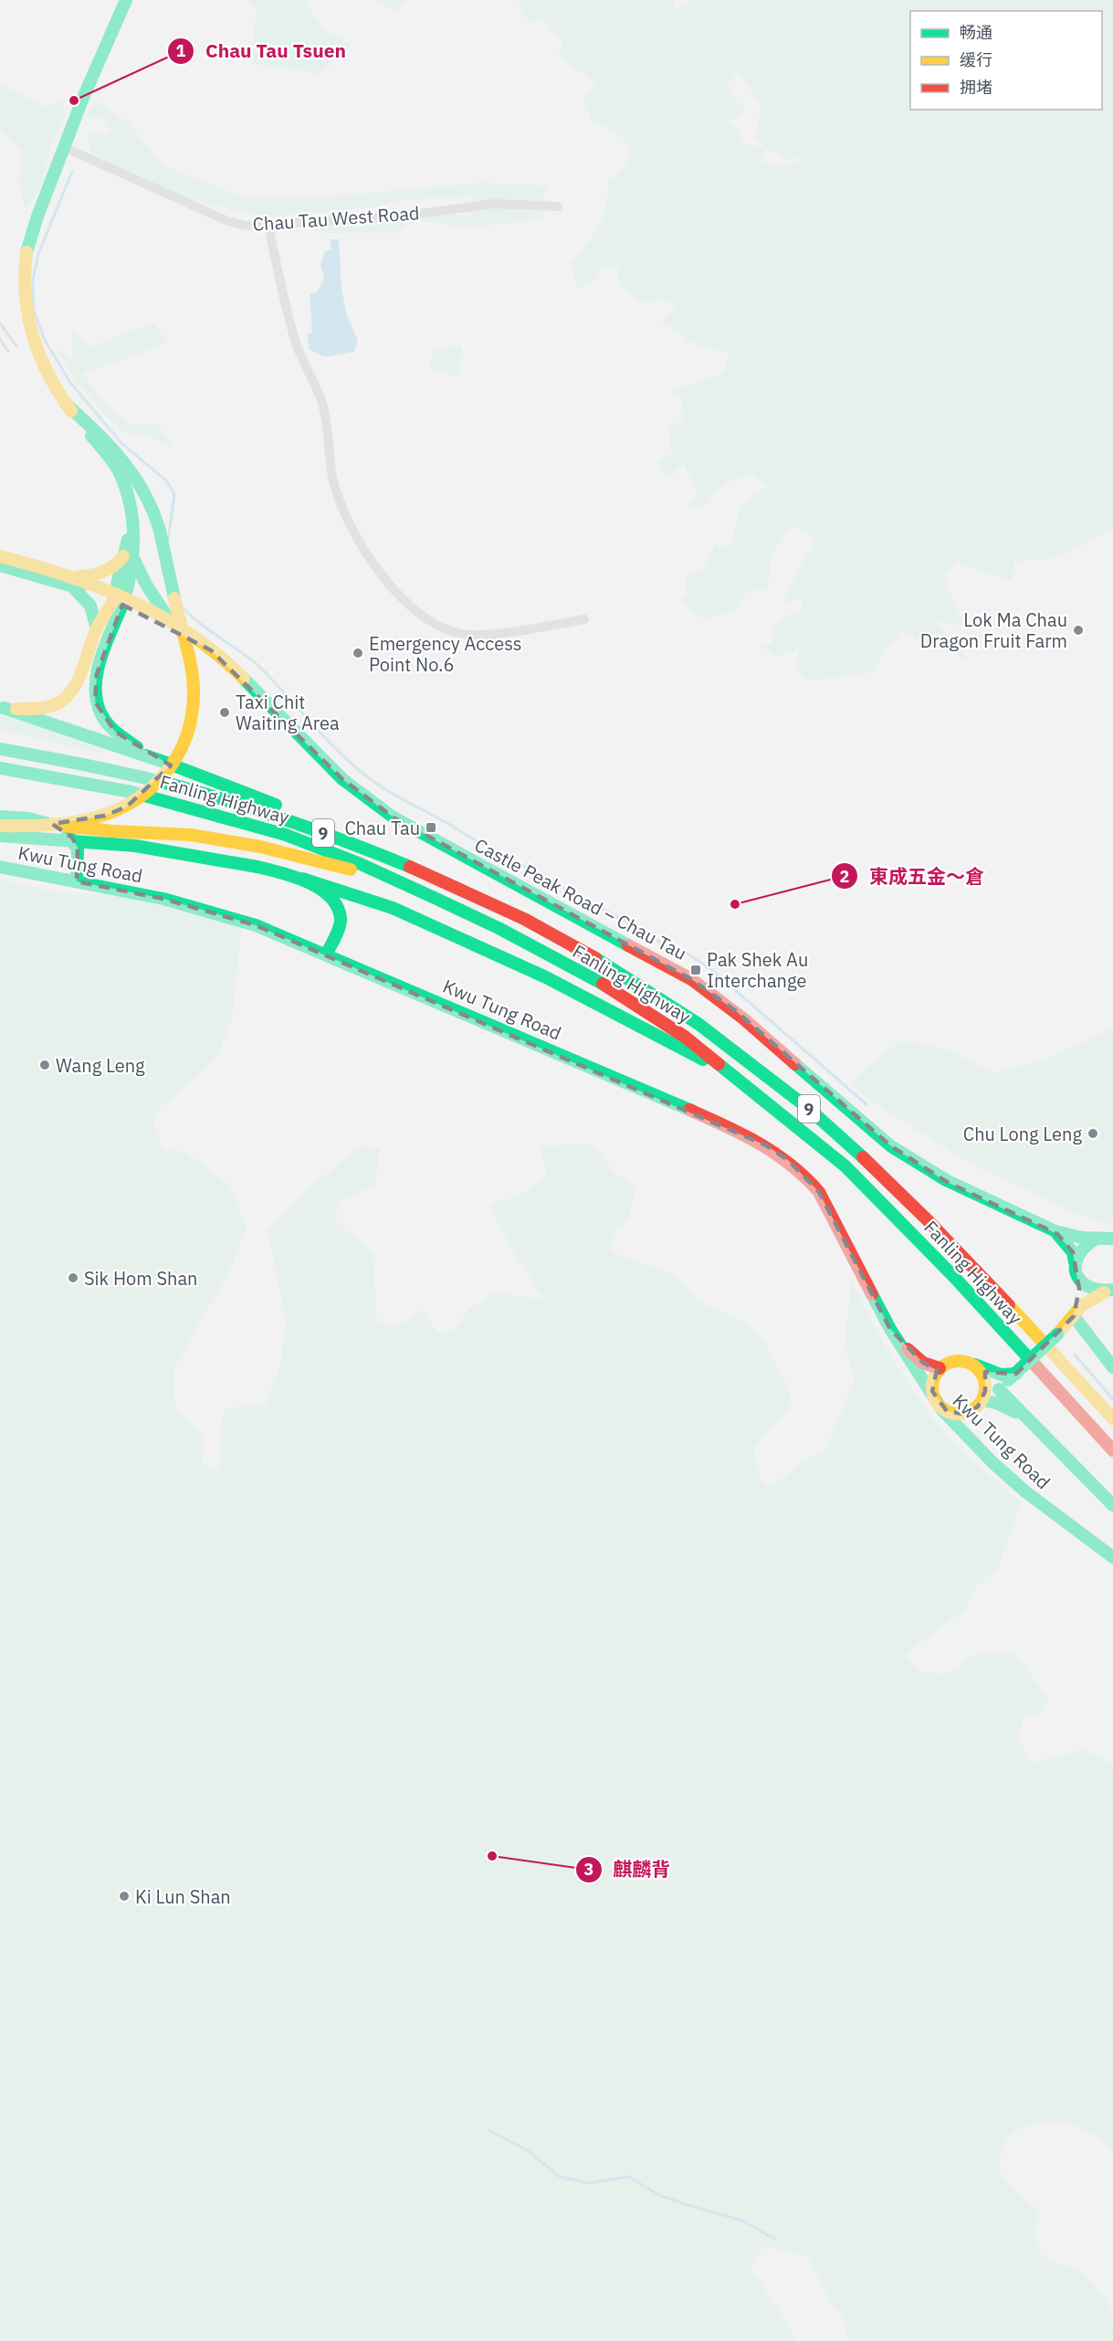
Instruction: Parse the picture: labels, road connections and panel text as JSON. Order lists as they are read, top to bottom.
{
  "streets": {
    "main road": [
      "Fanling Highway",
      "9",
      "Kwu Tung Road",
      "Castle Peak Road – Chau Tau"
    ],
    "street": ["Chau Tau West Road"]
  },
  "places": {
    "other": [
      "Chau Tau Tsuen",
      "Lok Ma Chau Dragon Fruit Farm",
      "Emergency Access Point No.6",
      "Taxi Chit Waiting Area",
      "東成五金～倉",
      "Wang Leng",
      "Chu Long Leng",
      "Sik Hom Shan",
      "麒麟背",
      "Ki Lun Shan"
    ],
    "transit": ["Chau Tau", "Pak Shek Au Interchange"]
  },
  "legend": ["畅通", "缓行", "拥堵"]
}
